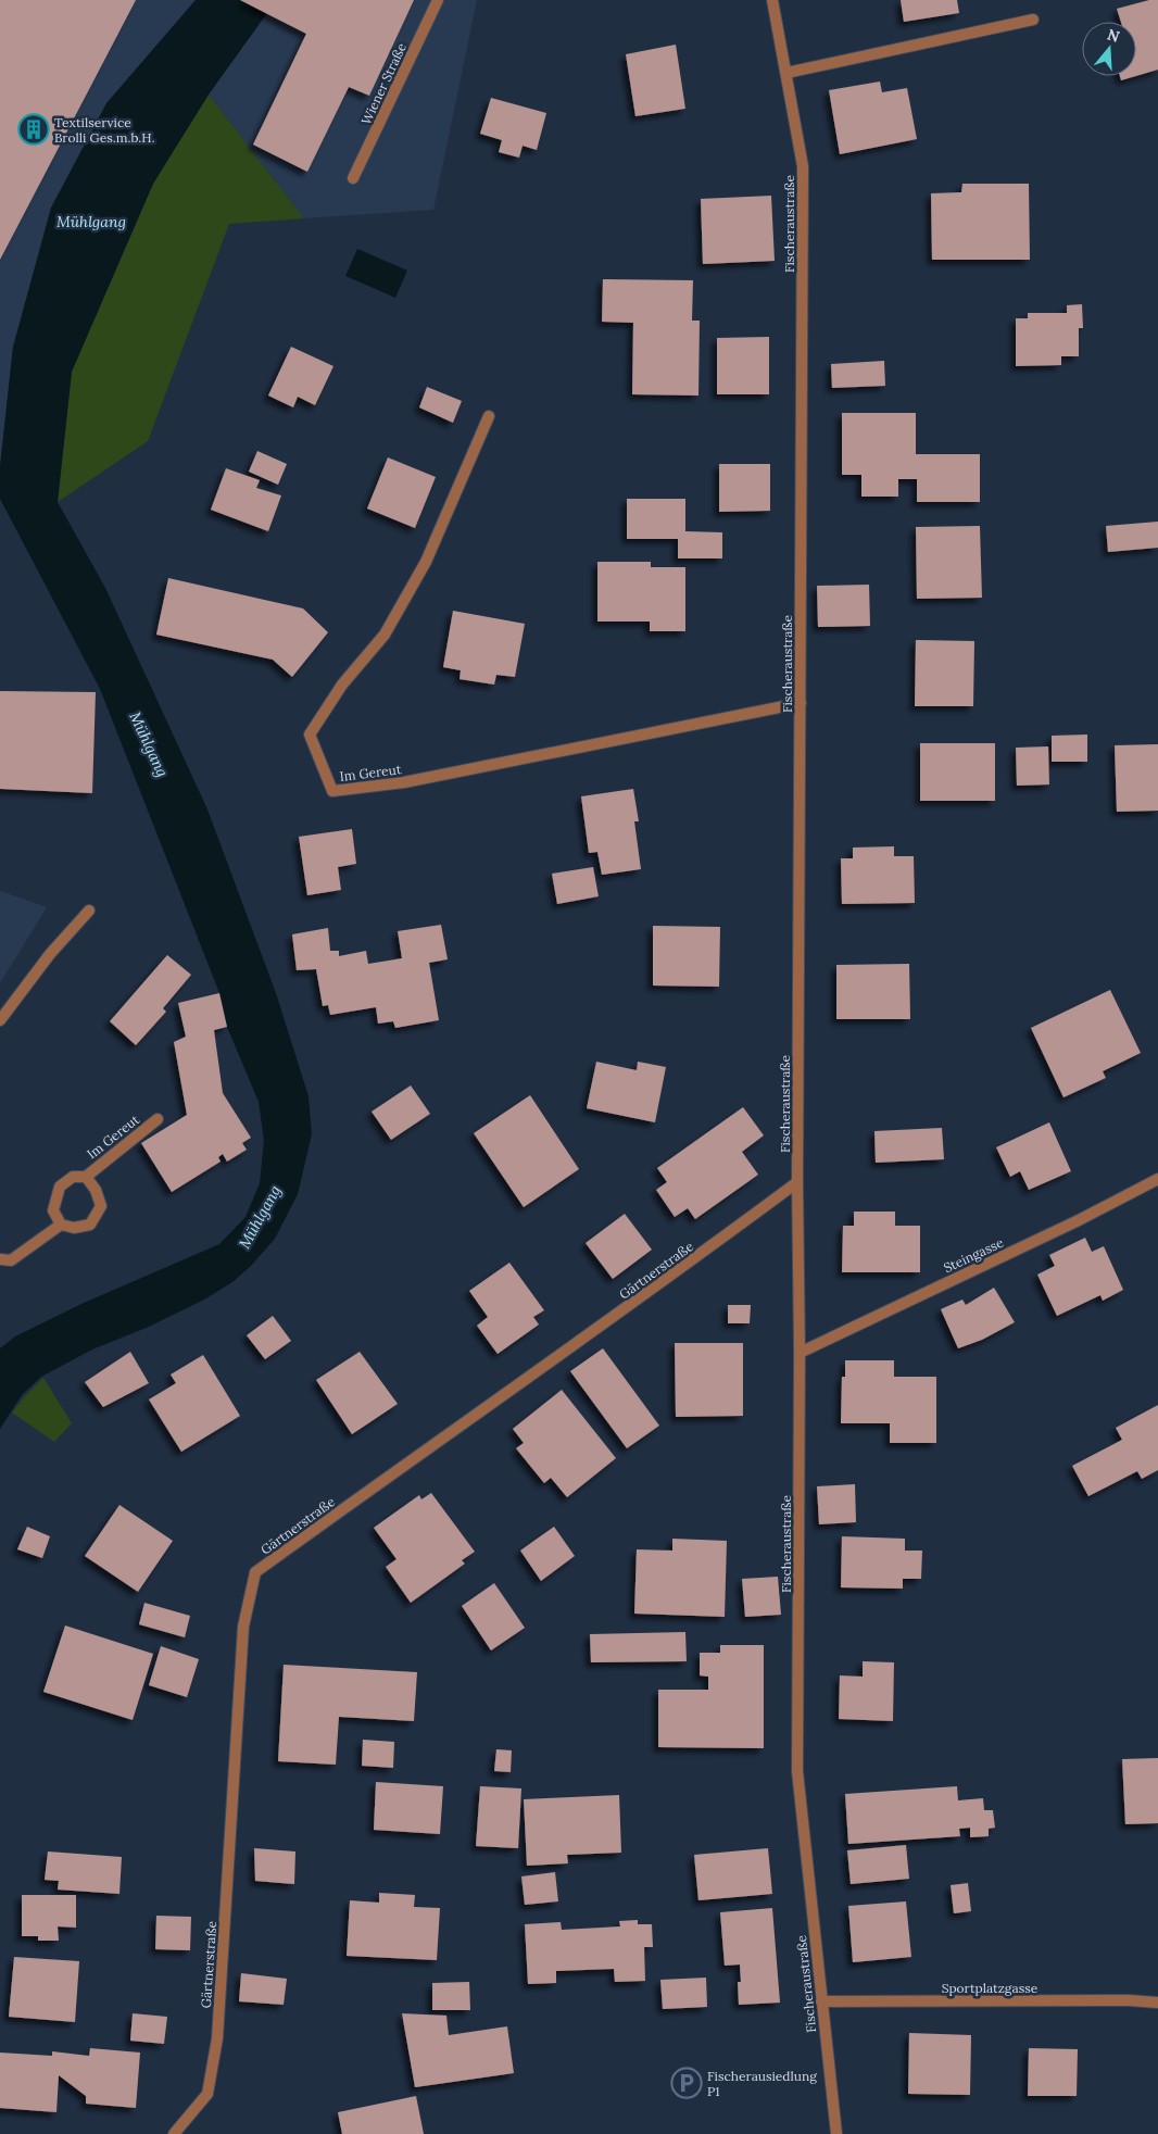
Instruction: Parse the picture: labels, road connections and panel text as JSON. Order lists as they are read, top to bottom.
{
  "streets": {
    "street": [
      "Wiener Straße",
      "Fischeraustraße",
      "Im Gereut",
      "Steingasse",
      "Gärtnerstraße",
      "Sportplatzgasse"
    ]
  },
  "crossings": [
    ["Fischeraustraße", "Im Gereut"],
    ["Fischeraustraße", "Steingasse"],
    ["Fischeraustraße", "Gärtnerstraße"],
    ["Fischeraustraße", "Sportplatzgasse"]
  ],
  "water": ["Mühlgang"],
  "places": {
    "building": ["Textilservice Brolli Ges.m.b.H."],
    "parking": ["Fischerausiedlung P1"]
  },
  "north": "top"
}
